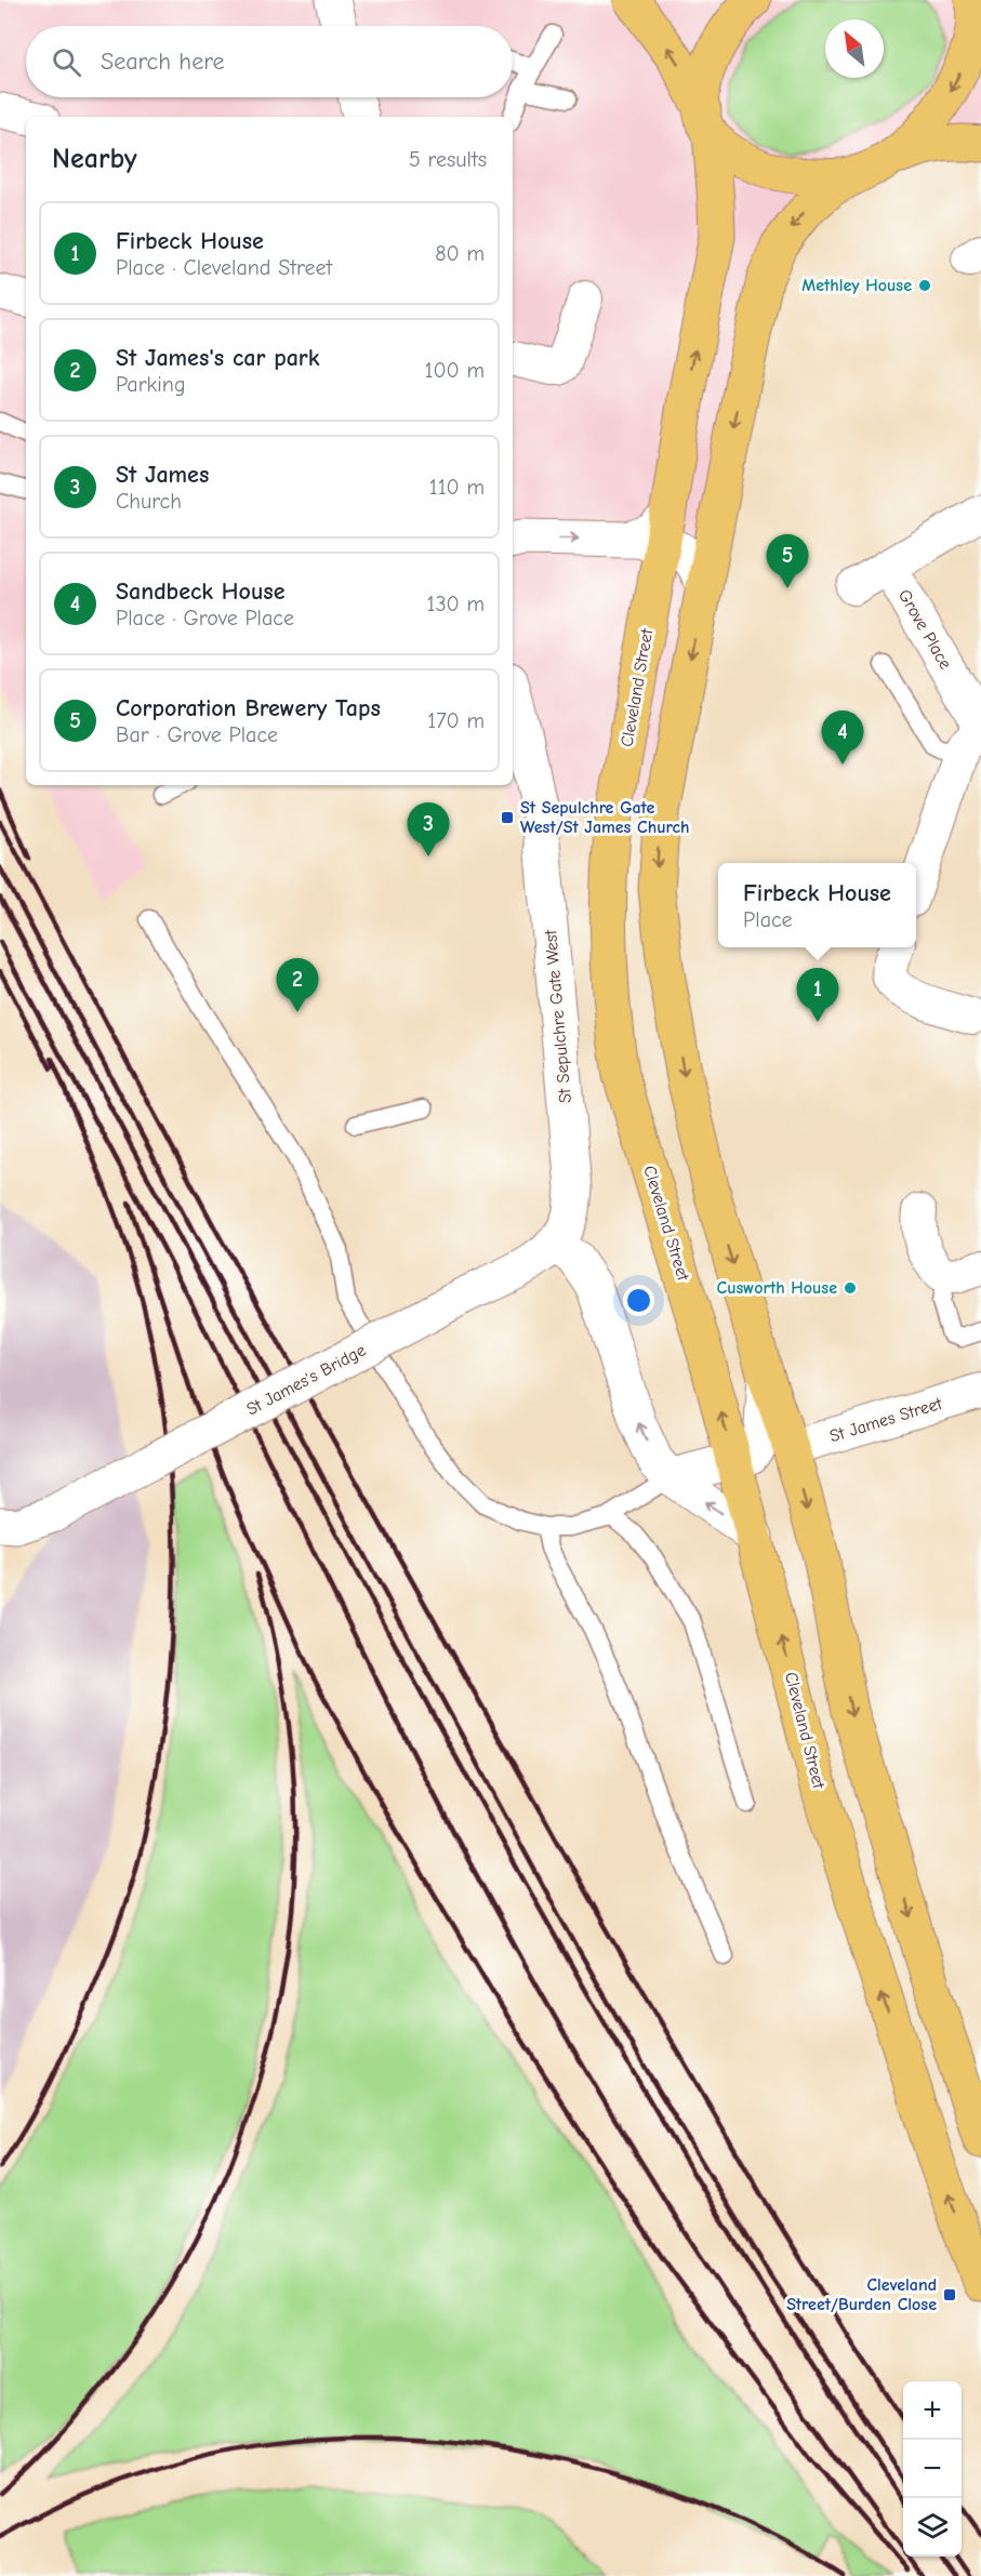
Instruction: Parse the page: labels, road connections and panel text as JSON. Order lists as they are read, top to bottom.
{
  "streets": {
    "highway": ["Cleveland Street"],
    "street": [
      "Grove Place",
      "St Sepulchre Gate West",
      "St James's Bridge",
      "St James Street"
    ]
  },
  "crossings": [
    ["St Sepulchre Gate West", "St James's Bridge"]
  ],
  "places": {
    "other": ["Methley House", "Cusworth House"],
    "transit": ["St Sepulchre Gate West/St James Church", "Cleveland Street/Burden Close"]
  },
  "north": "top left",
  "page": {
    "search": "Search here",
    "heading": ["Nearby", "5 results"],
    "list": [
      {
        "mark": "1",
        "name": "Firbeck House",
        "note": "Place · Cleveland Street",
        "value": "80 m"
      },
      {
        "mark": "2",
        "name": "St James's car park",
        "note": "Parking",
        "value": "100 m"
      },
      {
        "mark": "3",
        "name": "St James",
        "note": "Church",
        "value": "110 m"
      },
      {
        "mark": "4",
        "name": "Sandbeck House",
        "note": "Place · Grove Place",
        "value": "130 m"
      },
      {
        "mark": "5",
        "name": "Corporation Brewery Taps",
        "note": "Bar · Grove Place",
        "value": "170 m"
      }
    ],
    "pins": [
      "5",
      "4",
      "3",
      "2",
      "1"
    ],
    "popup": ["Firbeck House", "Place"],
    "map_buttons": ["+", "−"]
  }
}
